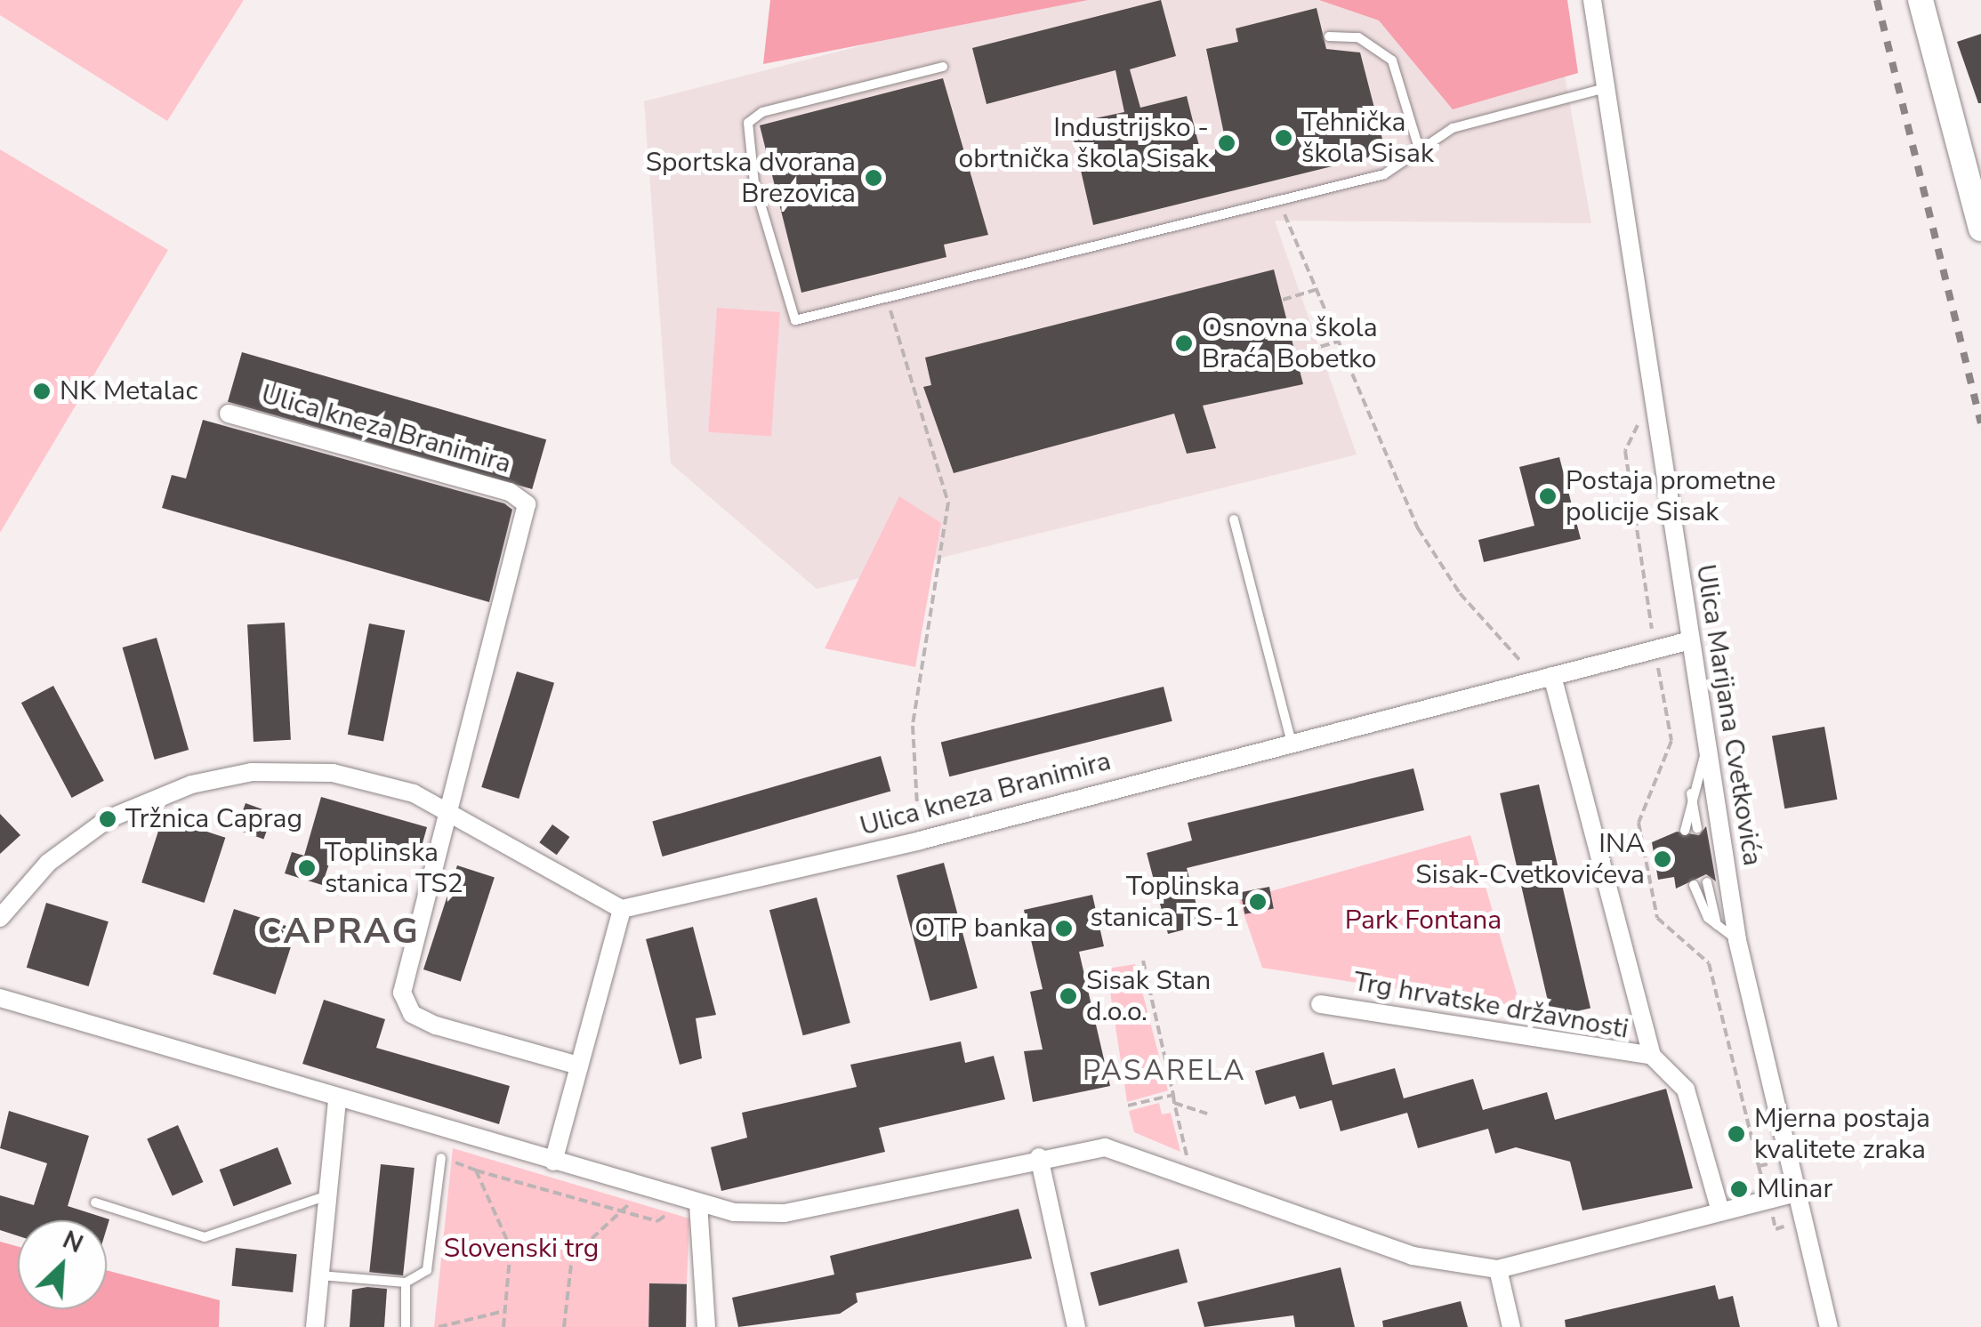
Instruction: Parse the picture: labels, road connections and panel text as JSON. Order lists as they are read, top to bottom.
{
  "streets": {
    "street": ["Ulica kneza Branimira", "Ulica Marijana Cvetkovića", "Trg hrvatske državnosti"]
  },
  "crossings": [
    ["Ulica kneza Branimira", "Ulica Marijana Cvetkovića"]
  ],
  "districts": ["CAPRAG", "PASARELA"],
  "parks": ["Park Fontana", "Slovenski trg"],
  "places": [
    "Tehnička škola Sisak",
    "Industrijsko - obrtnička škola Sisak",
    "Sportska dvorana Brezovica",
    "Osnovna škola Braća Bobetko",
    "NK Metalac",
    "Postaja prometne policije Sisak",
    "Tržnica Caprag",
    "INA Sisak-Cvetkovićeva",
    "Toplinska stanica TS2",
    "Toplinska stanica TS-1",
    "OTP banka",
    "Sisak Stan d.o.o.",
    "Mjerna postaja kvalitete zraka",
    "Mlinar"
  ],
  "north": "top right"
}
